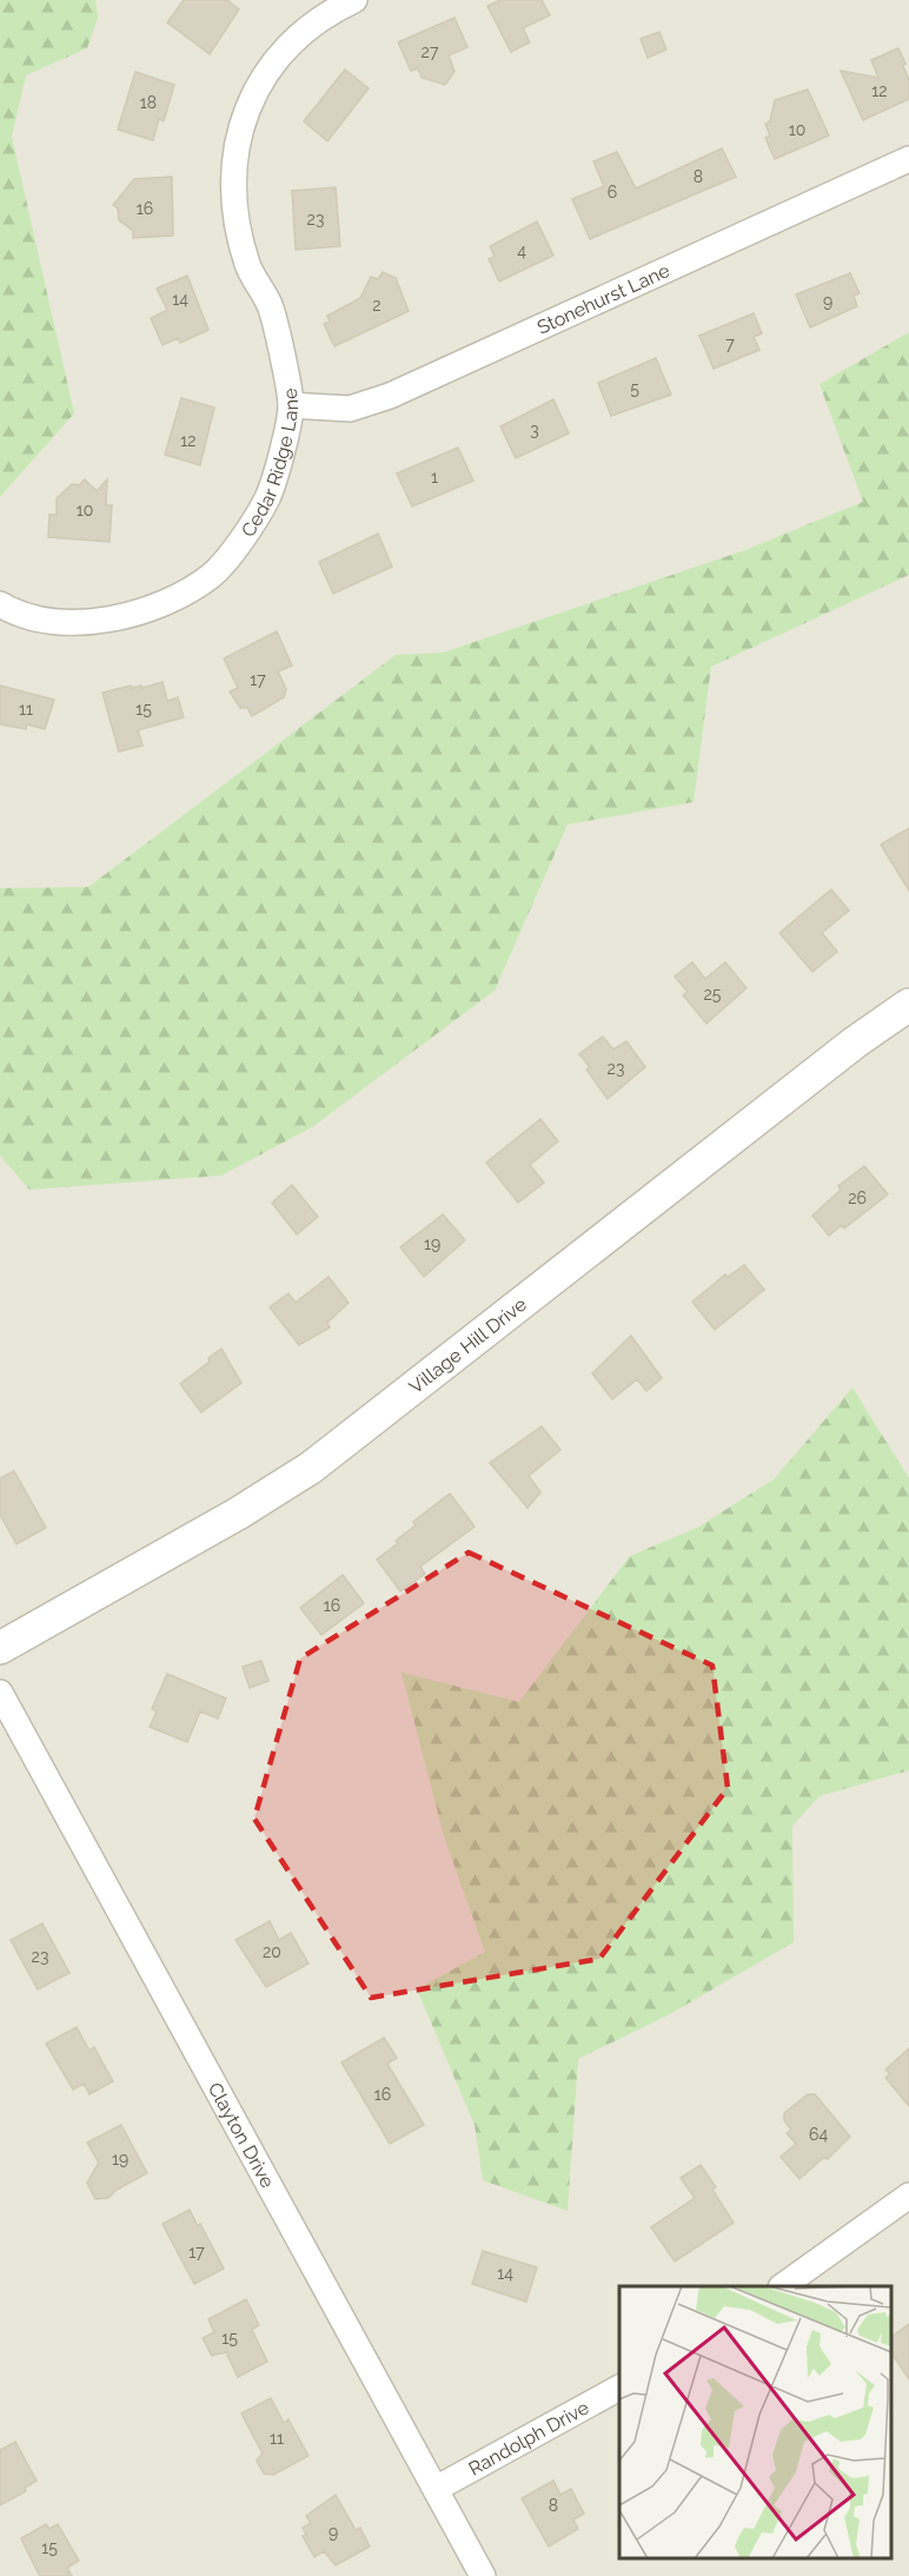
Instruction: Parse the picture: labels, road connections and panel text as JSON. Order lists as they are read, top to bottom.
{
  "streets": {
    "street": [
      "Stonehurst Lane",
      "Cedar Ridge Lane",
      "Village Hill Drive",
      "Clayton Drive",
      "Randolph Drive"
    ]
  },
  "crossings": [
    ["Stonehurst Lane", "Cedar Ridge Lane"],
    ["Clayton Drive", "Randolph Drive"]
  ],
  "house_numbers": [
    "27",
    "12",
    "18",
    "10",
    "8",
    "6",
    "16",
    "23",
    "4",
    "14",
    "9",
    "2",
    "7",
    "5",
    "3",
    "12",
    "1",
    "10",
    "17",
    "11",
    "15",
    "25",
    "23",
    "26",
    "19",
    "16",
    "20",
    "23",
    "16",
    "64",
    "19",
    "17",
    "14",
    "15",
    "11",
    "8",
    "9",
    "15"
  ]
}
